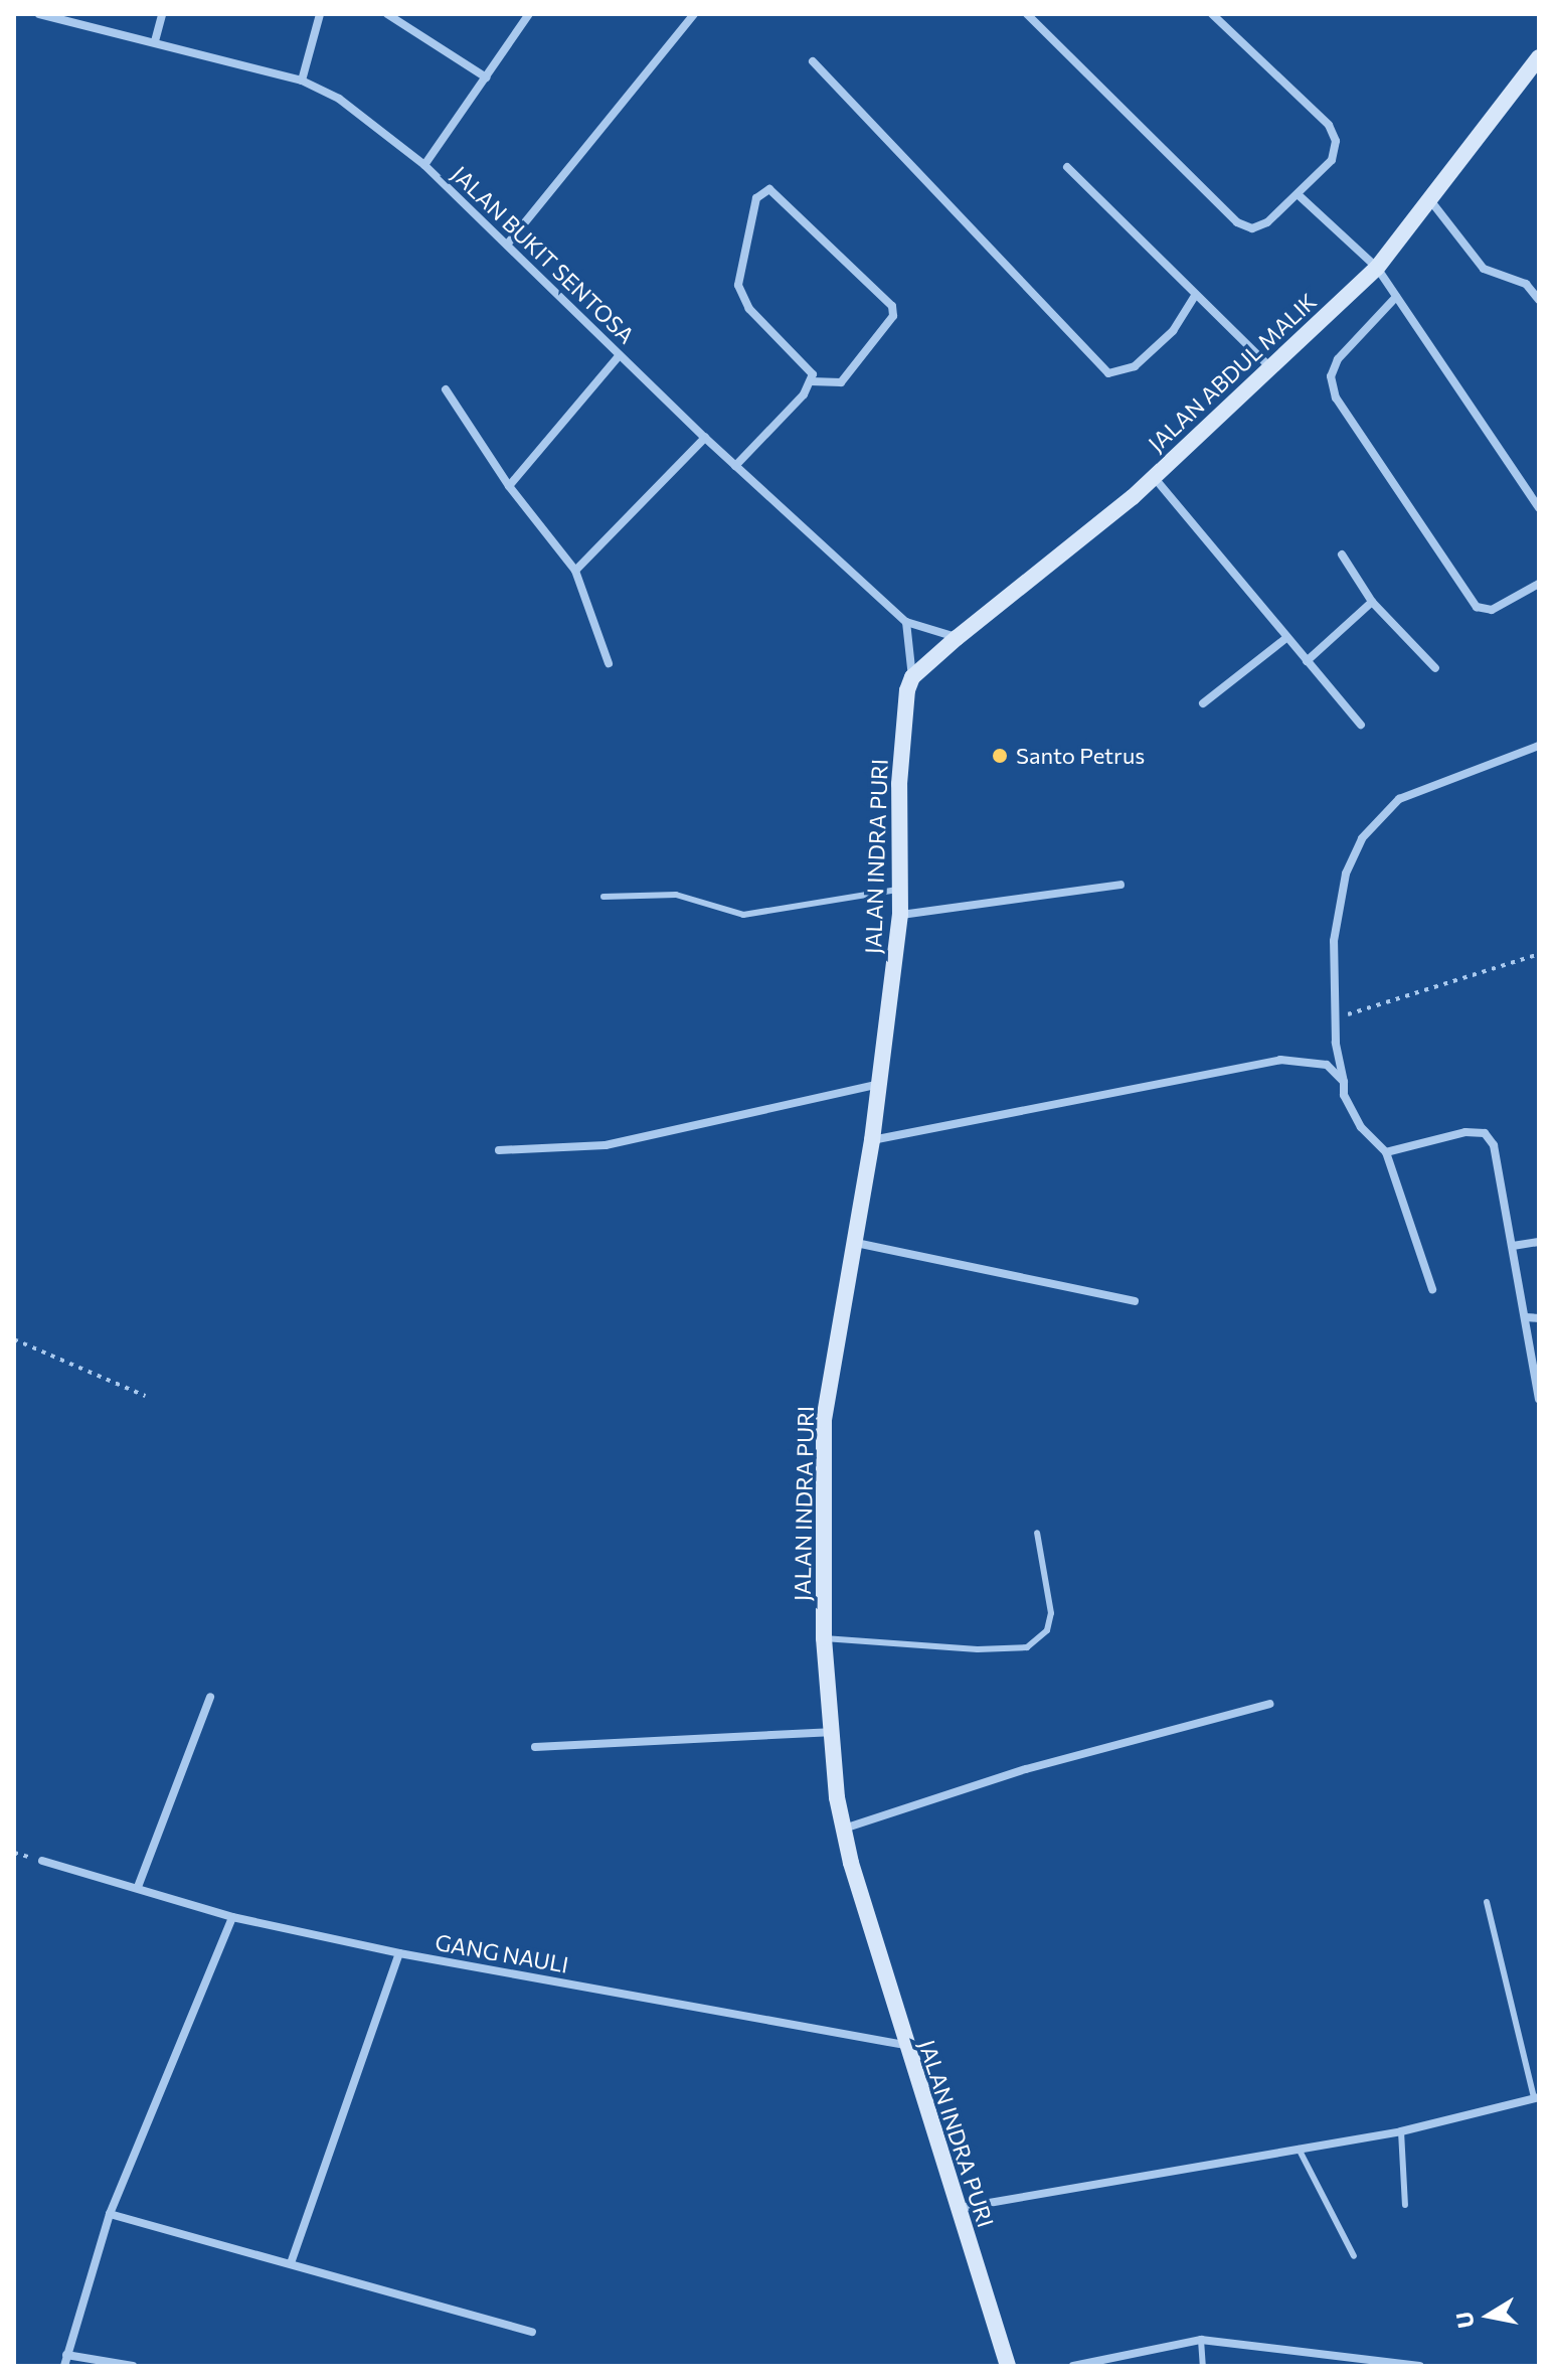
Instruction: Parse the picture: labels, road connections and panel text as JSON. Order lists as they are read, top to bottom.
{
  "streets": {
    "street": [
      "JALAN BUKIT SENTOSA",
      "JALAN ABDUL MALIK",
      "JALAN INDRA PURI",
      "GANG NAULI"
    ]
  },
  "crossings": [
    ["JALAN BUKIT SENTOSA", "JALAN ABDUL MALIK"],
    ["JALAN BUKIT SENTOSA", "JALAN INDRA PURI"],
    ["JALAN ABDUL MALIK", "JALAN INDRA PURI"],
    ["JALAN INDRA PURI", "GANG NAULI"]
  ],
  "places": ["Santo Petrus"],
  "north": "left"
}
